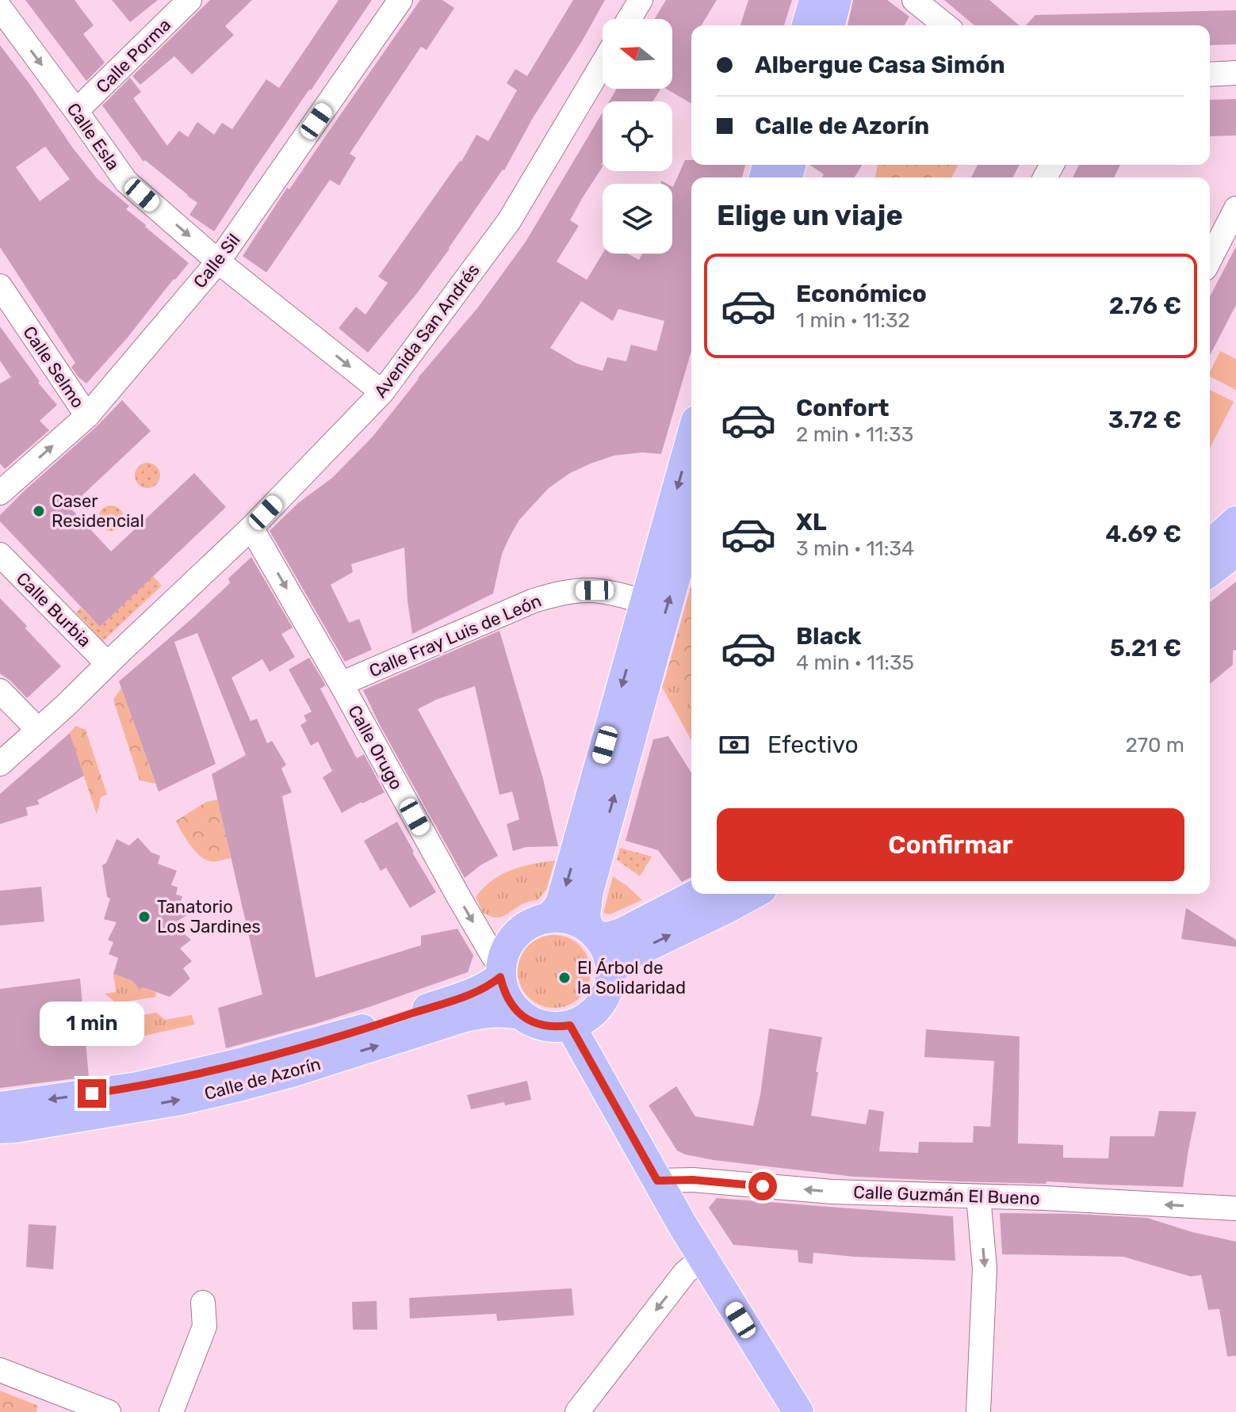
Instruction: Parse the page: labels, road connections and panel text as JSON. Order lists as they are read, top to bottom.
{
  "streets": {
    "main road": ["Calle de Azorín"],
    "street": [
      "Calle Porma",
      "Calle Esla",
      "Calle Sil",
      "Avenida San Andrés",
      "Calle Selmo",
      "Calle Burbia",
      "Calle Fray Luis de León",
      "Calle Orugo",
      "Calle Guzmán El Bueno"
    ]
  },
  "crossings": [
    ["Calle Porma", "Calle Esla"],
    ["Calle Esla", "Calle Sil"],
    ["Calle Esla", "Avenida San Andrés"],
    ["Calle Sil", "Calle Selmo"],
    ["Avenida San Andrés", "Calle Burbia"],
    ["Avenida San Andrés", "Calle Orugo"],
    ["Calle Fray Luis de León", "Calle Orugo"],
    ["Calle Orugo", "Calle de Azorín"]
  ],
  "one_way": ["Calle Esla", "Calle Orugo", "Calle Guzmán El Bueno"],
  "places": ["Caser Residencial", "Tanatorio Los Jardines", "El Árbol de la Solidaridad"],
  "north": "left",
  "page": {
    "banner": ["Albergue Casa Simón", "Calle de Azorín"],
    "heading": "Elige un viaje",
    "list": [
      {
        "name": "Económico",
        "note": "1 min · 11:32",
        "value": "2.76 €"
      },
      {
        "name": "Confort",
        "note": "2 min · 11:33",
        "value": "3.72 €"
      },
      {
        "name": "XL",
        "note": "3 min · 11:34",
        "value": "4.69 €"
      },
      {
        "name": "Black",
        "note": "4 min · 11:35",
        "value": "5.21 €"
      }
    ],
    "pay": ["Efectivo", "270 m"],
    "buttons": "Confirmar",
    "bubble": "1 min"
  }
}
